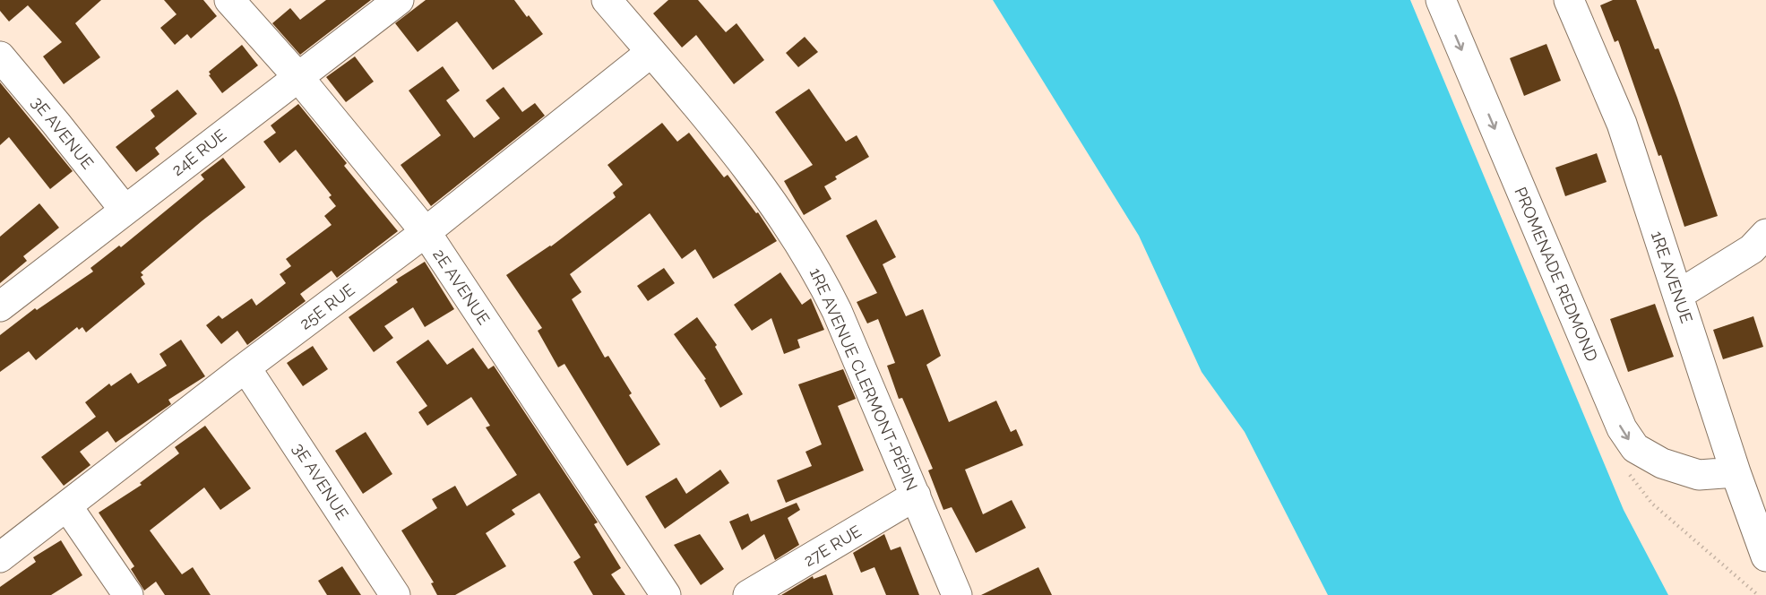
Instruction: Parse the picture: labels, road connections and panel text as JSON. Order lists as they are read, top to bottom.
{
  "streets": {
    "street": [
      "3E AVENUE",
      "24E RUE",
      "PROMENADE REDMOND",
      "1RE AVENUE",
      "2E AVENUE",
      "25E RUE",
      "1RE AVENUE CLERMONT-PÉPIN",
      "27E RUE"
    ]
  },
  "crossings": [
    ["3E AVENUE", "24E RUE"],
    ["3E AVENUE", "25E RUE"],
    ["24E RUE", "2E AVENUE"],
    ["PROMENADE REDMOND", "1RE AVENUE"],
    ["2E AVENUE", "25E RUE"],
    ["25E RUE", "1RE AVENUE CLERMONT-PÉPIN"],
    ["1RE AVENUE CLERMONT-PÉPIN", "27E RUE"]
  ],
  "one_way": ["PROMENADE REDMOND"]
}
